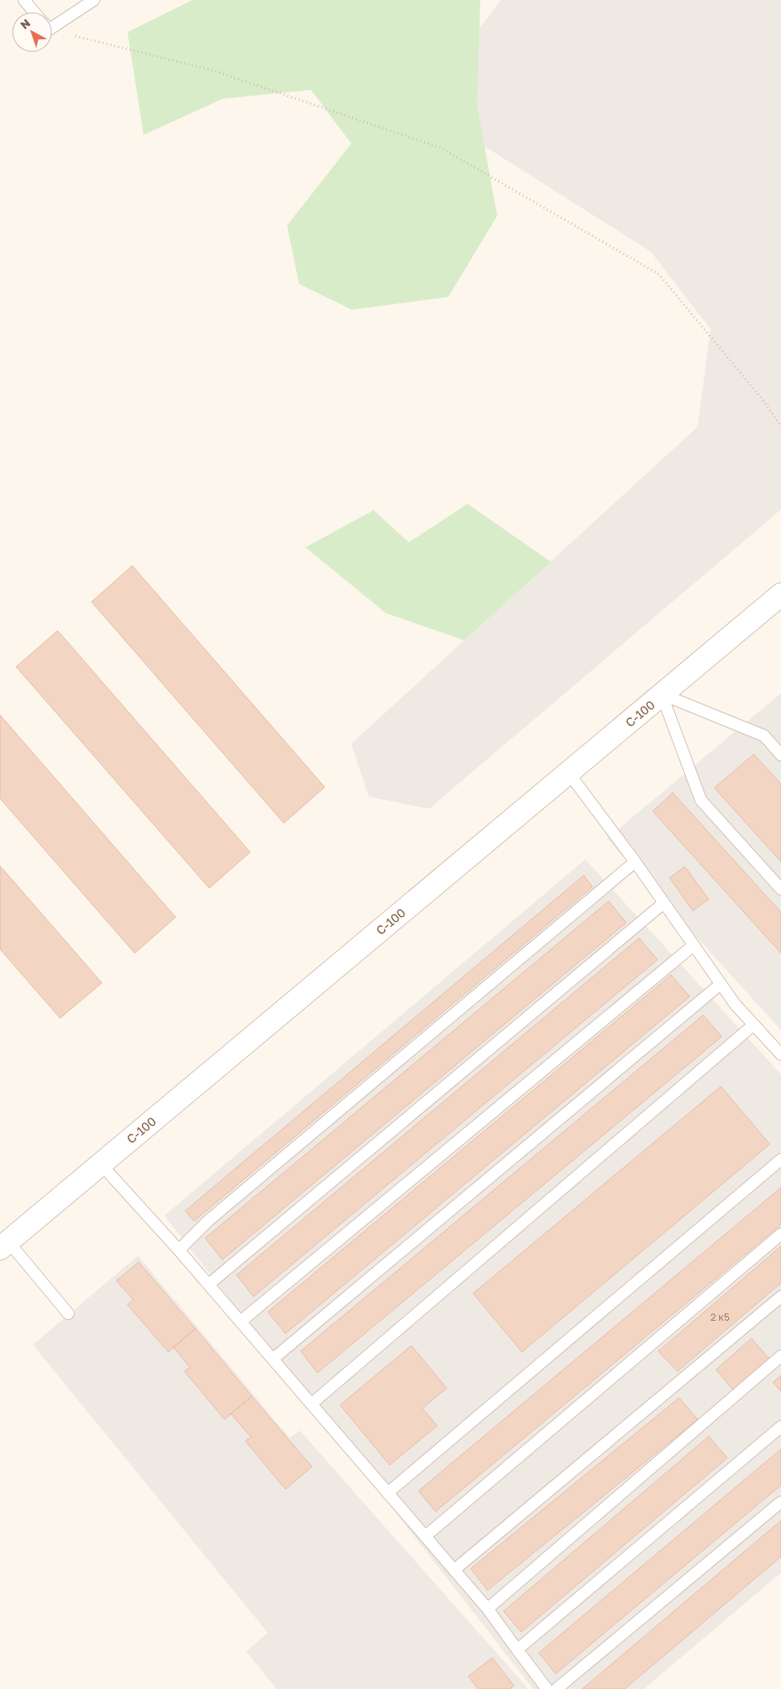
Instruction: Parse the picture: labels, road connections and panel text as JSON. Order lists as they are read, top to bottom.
{
  "streets": {
    "street": ["С-100"]
  },
  "house_numbers": ["2 к5"],
  "north": "top left"
}
